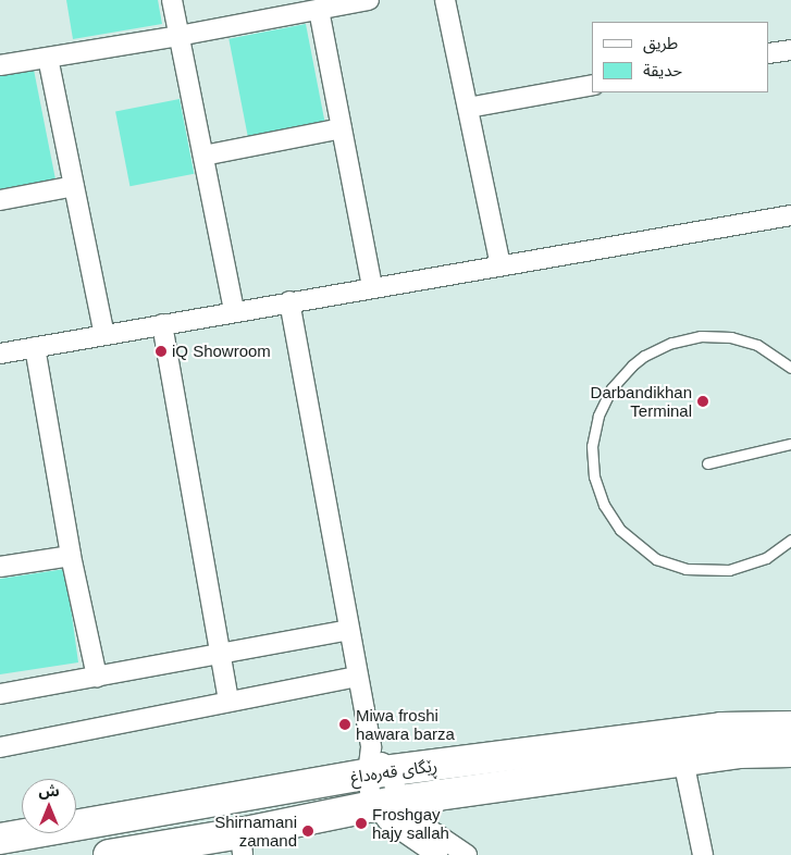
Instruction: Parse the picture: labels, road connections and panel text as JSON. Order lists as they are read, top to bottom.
{
  "streets": {
    "main road": ["ڕێگای قەرەداغ"]
  },
  "places": [
    "iQ Showroom",
    "Darbandikhan Terminal",
    "Miwa froshi hawara barza",
    "Froshgay hajy sallah",
    "Shirnamani zamand"
  ],
  "legend": ["طريق", "حديقة"],
  "north": "top"
}
